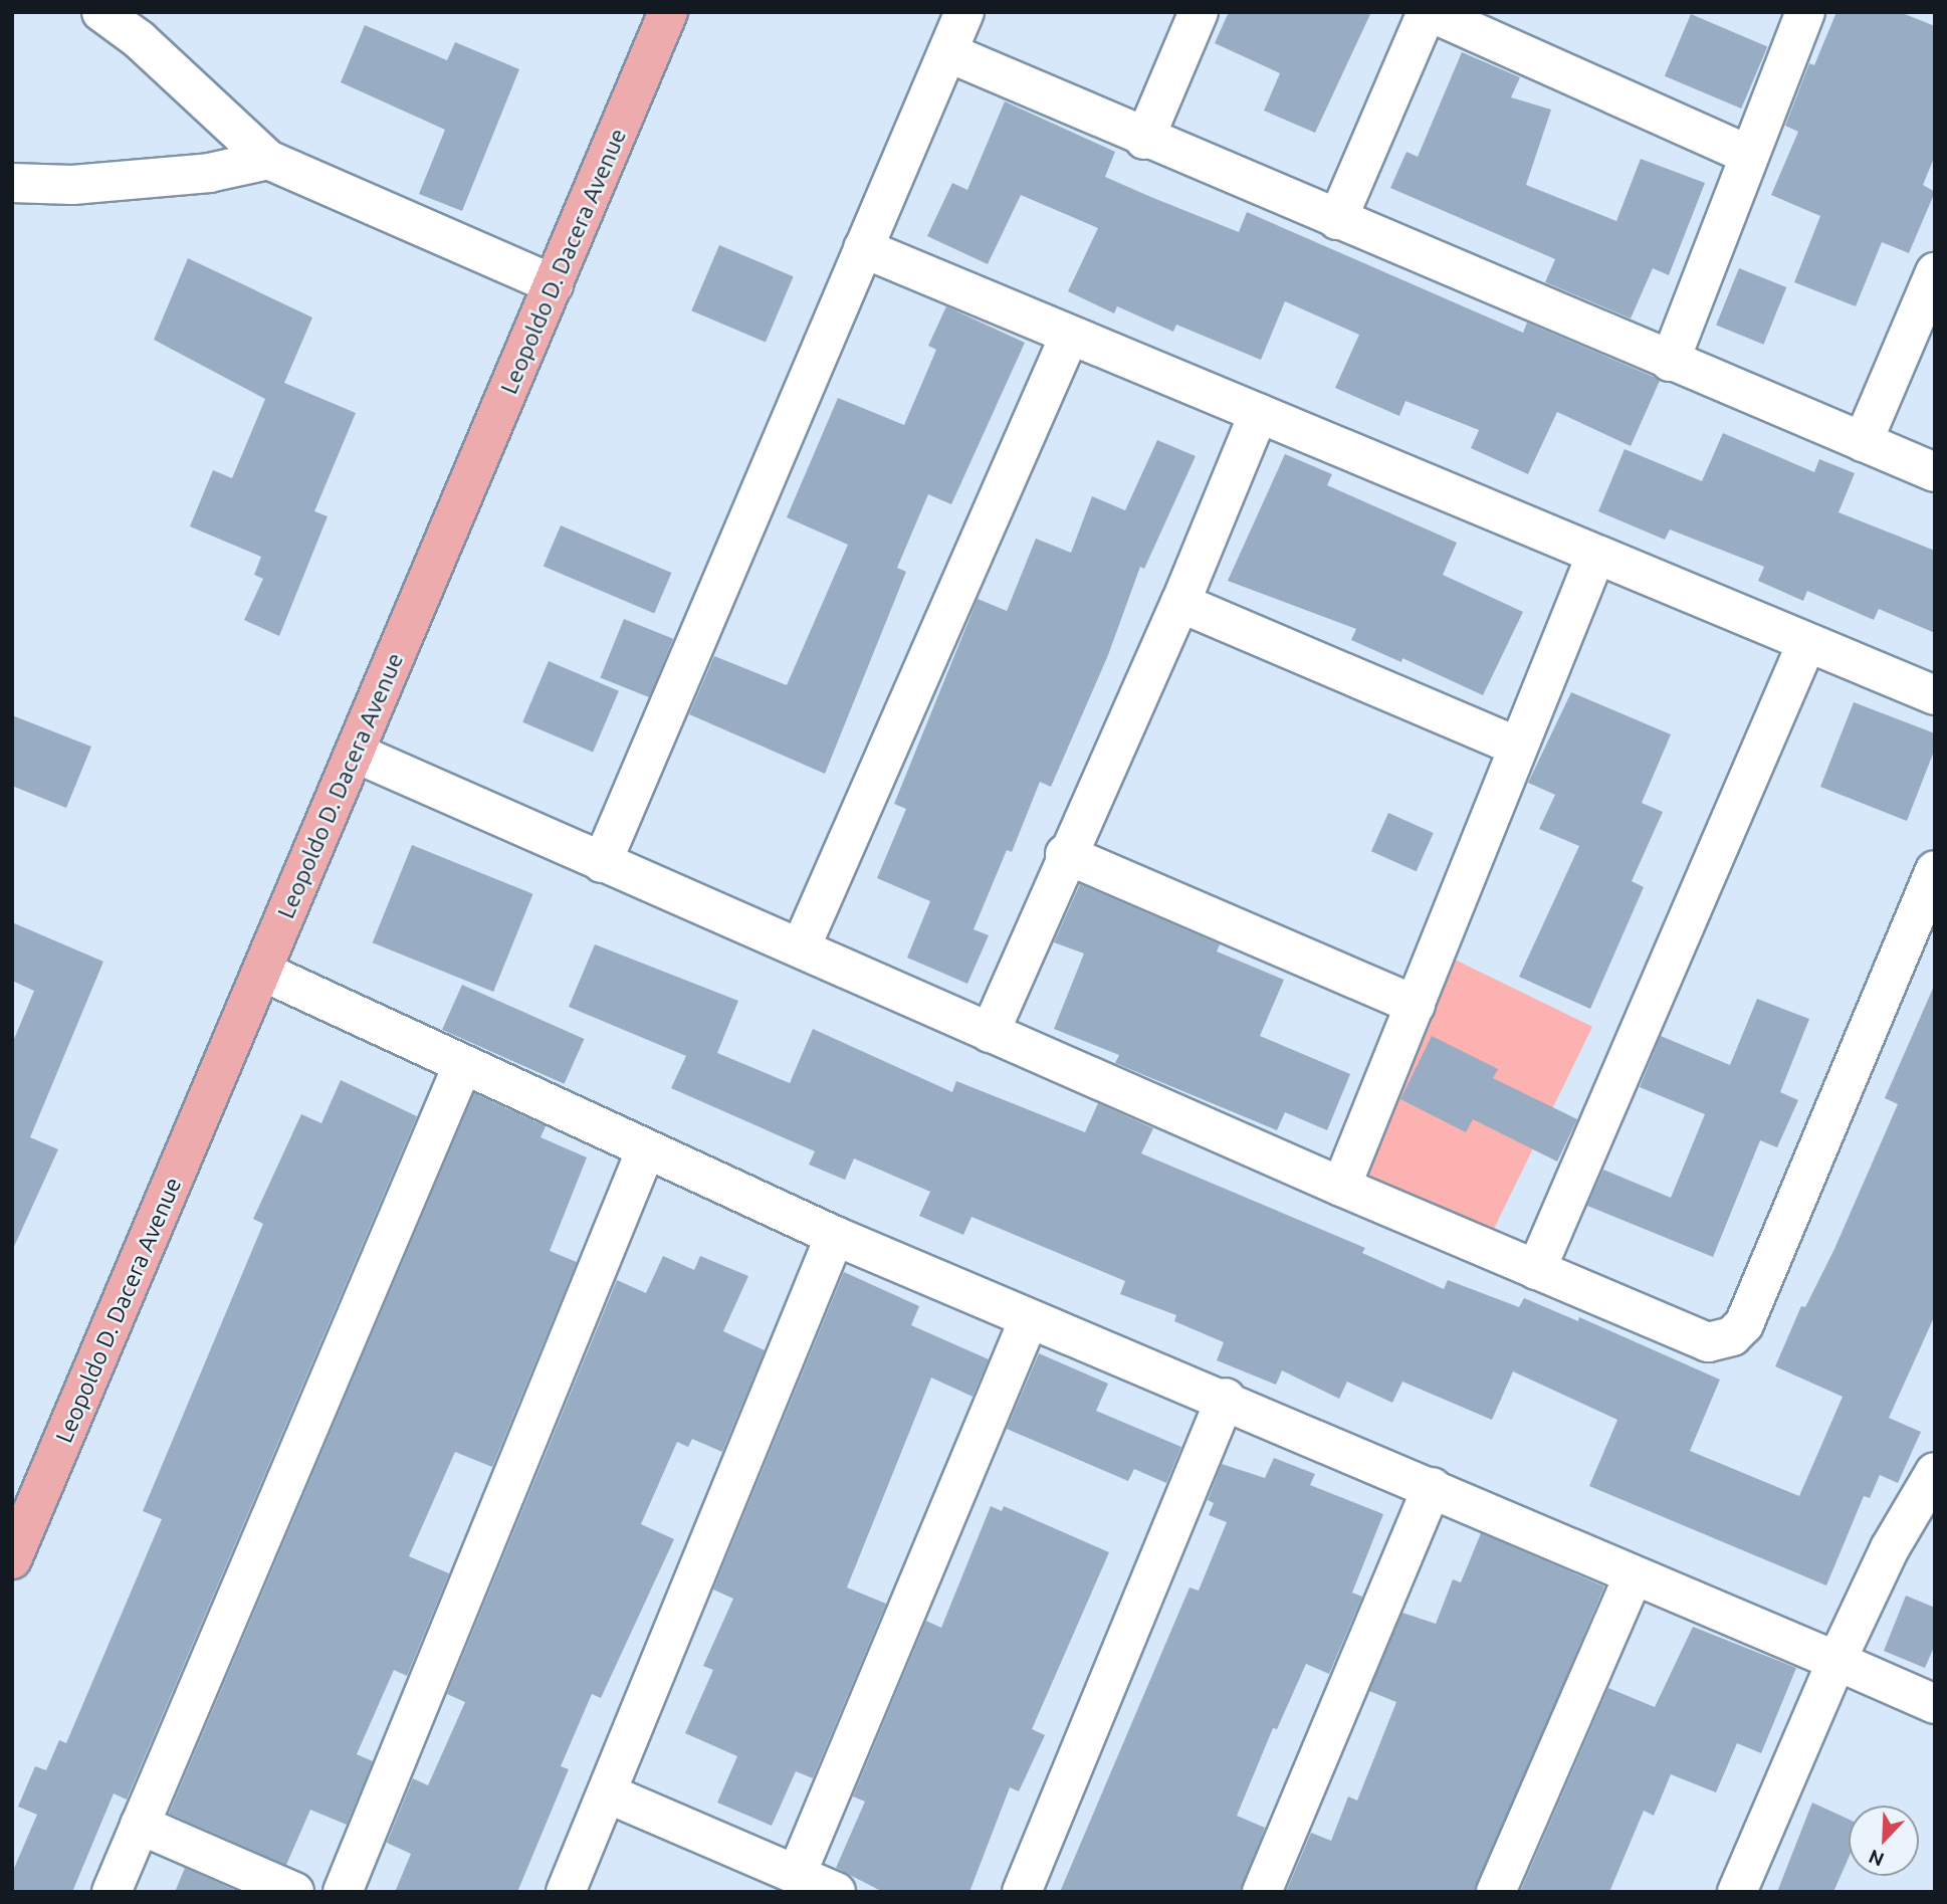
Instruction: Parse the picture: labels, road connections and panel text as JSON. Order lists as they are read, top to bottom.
{
  "streets": {
    "main road": ["Leopoldo D. Dacera Avenue"]
  },
  "north": "bottom left"
}
